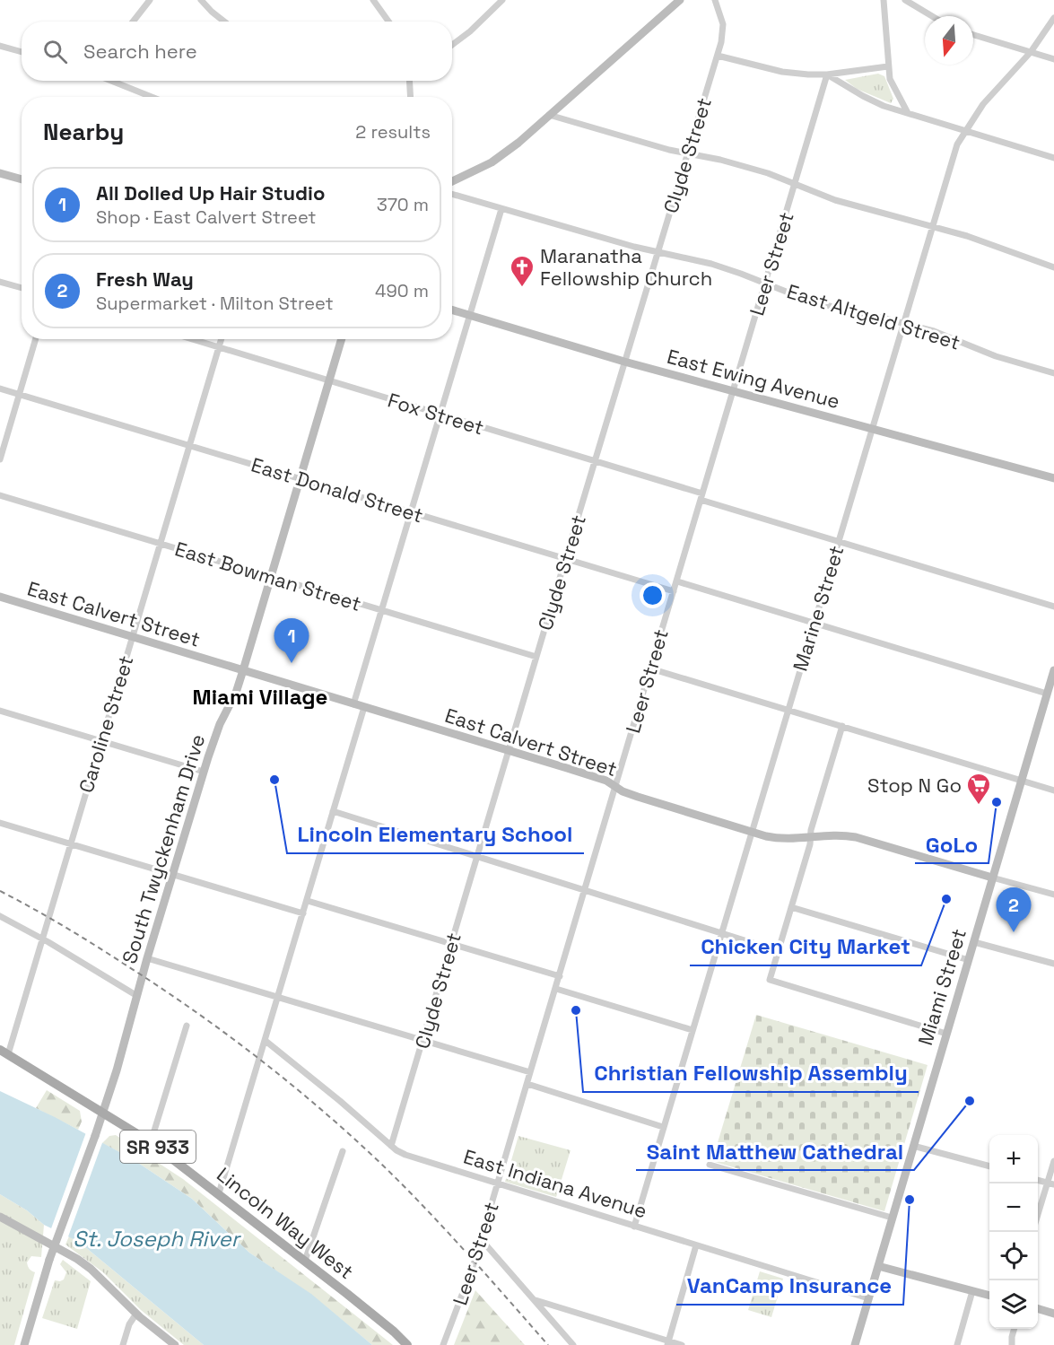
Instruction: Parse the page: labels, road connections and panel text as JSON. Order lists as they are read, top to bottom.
{
  "streets": {
    "main road": ["SR 933", "Lincoln Way West"],
    "street": [
      "Clyde Street",
      "Leer Street",
      "East Altgeld Street",
      "East Ewing Avenue",
      "Fox Street",
      "East Donald Street",
      "East Bowman Street",
      "Marine Street",
      "East Calvert Street",
      "Caroline Street",
      "South Twyckenham Drive",
      "Miami Street",
      "East Indiana Avenue"
    ]
  },
  "crossings": [
    ["Clyde Street", "East Altgeld Street"],
    ["Clyde Street", "East Ewing Avenue"],
    ["Clyde Street", "Fox Street"],
    ["Clyde Street", "East Donald Street"],
    ["Clyde Street", "East Bowman Street"],
    ["Clyde Street", "East Calvert Street"],
    ["Clyde Street", "East Indiana Avenue"],
    ["Leer Street", "East Altgeld Street"],
    ["Leer Street", "East Ewing Avenue"],
    ["Leer Street", "Fox Street"],
    ["Leer Street", "East Donald Street"],
    ["Leer Street", "East Calvert Street"],
    ["Leer Street", "East Indiana Avenue"],
    ["East Altgeld Street", "Marine Street"],
    ["East Ewing Avenue", "Marine Street"],
    ["Fox Street", "Marine Street"],
    ["Fox Street", "Caroline Street"],
    ["Fox Street", "South Twyckenham Drive"],
    ["East Donald Street", "Caroline Street"],
    ["East Donald Street", "South Twyckenham Drive"],
    ["East Bowman Street", "Caroline Street"],
    ["East Bowman Street", "South Twyckenham Drive"],
    ["Marine Street", "East Calvert Street"],
    ["Marine Street", "East Indiana Avenue"],
    ["East Calvert Street", "Caroline Street"],
    ["East Calvert Street", "South Twyckenham Drive"],
    ["East Calvert Street", "Miami Street"],
    ["Caroline Street", "Lincoln Way West"],
    ["South Twyckenham Drive", "Lincoln Way West"],
    ["Miami Street", "East Indiana Avenue"]
  ],
  "districts": ["Miami Village"],
  "water": ["St. Joseph River"],
  "places": {
    "church": ["Maranatha Fellowship Church"],
    "other": [
      "Lincoln Elementary School",
      "GoLo",
      "Chicken City Market",
      "Christian Fellowship Assembly",
      "Saint Matthew Cathedral",
      "VanCamp Insurance"
    ],
    "supermarket": ["Stop N Go"]
  },
  "north": "bottom",
  "page": {
    "search": "Search here",
    "heading": ["Nearby", "2 results"],
    "list": [
      {
        "mark": "1",
        "name": "All Dolled Up Hair Studio",
        "note": "Shop · East Calvert Street",
        "value": "370 m"
      },
      {
        "mark": "2",
        "name": "Fresh Way",
        "note": "Supermarket · Milton Street",
        "value": "490 m"
      }
    ],
    "pins": ["1", "2"],
    "map_buttons": ["+", "−"]
  }
}
